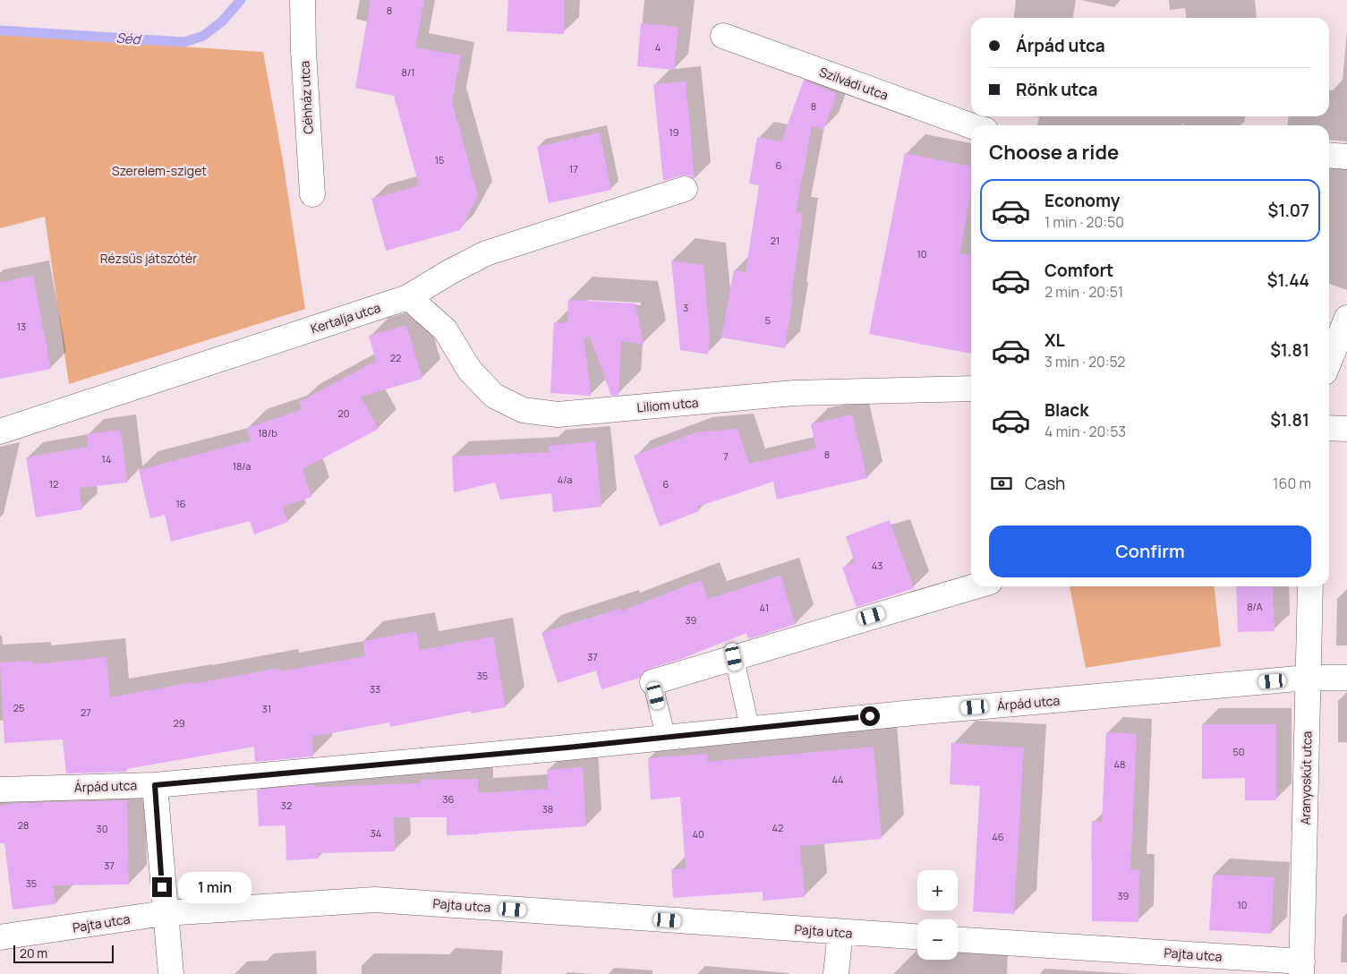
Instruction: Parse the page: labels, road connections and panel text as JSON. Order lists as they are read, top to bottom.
{
  "streets": {
    "street": [
      "Szilvádi utca",
      "Céhház utca",
      "Kertalja utca",
      "Liliom utca",
      "Árpád utca",
      "Aranyoskút utca",
      "Pajta utca"
    ]
  },
  "crossings": [
    ["Kertalja utca", "Liliom utca"],
    ["Árpád utca", "Aranyoskút utca"],
    ["Aranyoskút utca", "Pajta utca"]
  ],
  "water": ["Séd"],
  "parks": ["Szerelem-sziget", "Rézsűs játszótér"],
  "house_numbers": [
    "8",
    "4",
    "8/1",
    "8",
    "19",
    "15",
    "6",
    "17",
    "21",
    "10",
    "3",
    "5",
    "13",
    "22",
    "20",
    "18/b",
    "8",
    "7",
    "14",
    "18/a",
    "4/a",
    "12",
    "6",
    "16",
    "43",
    "8/A",
    "41",
    "39",
    "37",
    "35",
    "33",
    "25",
    "31",
    "27",
    "29",
    "50",
    "48",
    "44",
    "36",
    "32",
    "38",
    "28",
    "42",
    "30",
    "34",
    "40",
    "46",
    "37",
    "35",
    "39",
    "10"
  ],
  "scale_bar": "20 m",
  "page": {
    "banner": ["Árpád utca", "Rönk utca"],
    "heading": "Choose a ride",
    "list": [
      {
        "name": "Economy",
        "note": "1 min · 20:50",
        "value": "$1.07"
      },
      {
        "name": "Comfort",
        "note": "2 min · 20:51",
        "value": "$1.44"
      },
      {
        "name": "XL",
        "note": "3 min · 20:52",
        "value": "$1.81"
      },
      {
        "name": "Black",
        "note": "4 min · 20:53",
        "value": "$1.81"
      }
    ],
    "pay": ["Cash", "160 m"],
    "buttons": "Confirm",
    "map_buttons": ["+", "−"],
    "bubble": "1 min",
    "scale": "20 m"
  }
}
